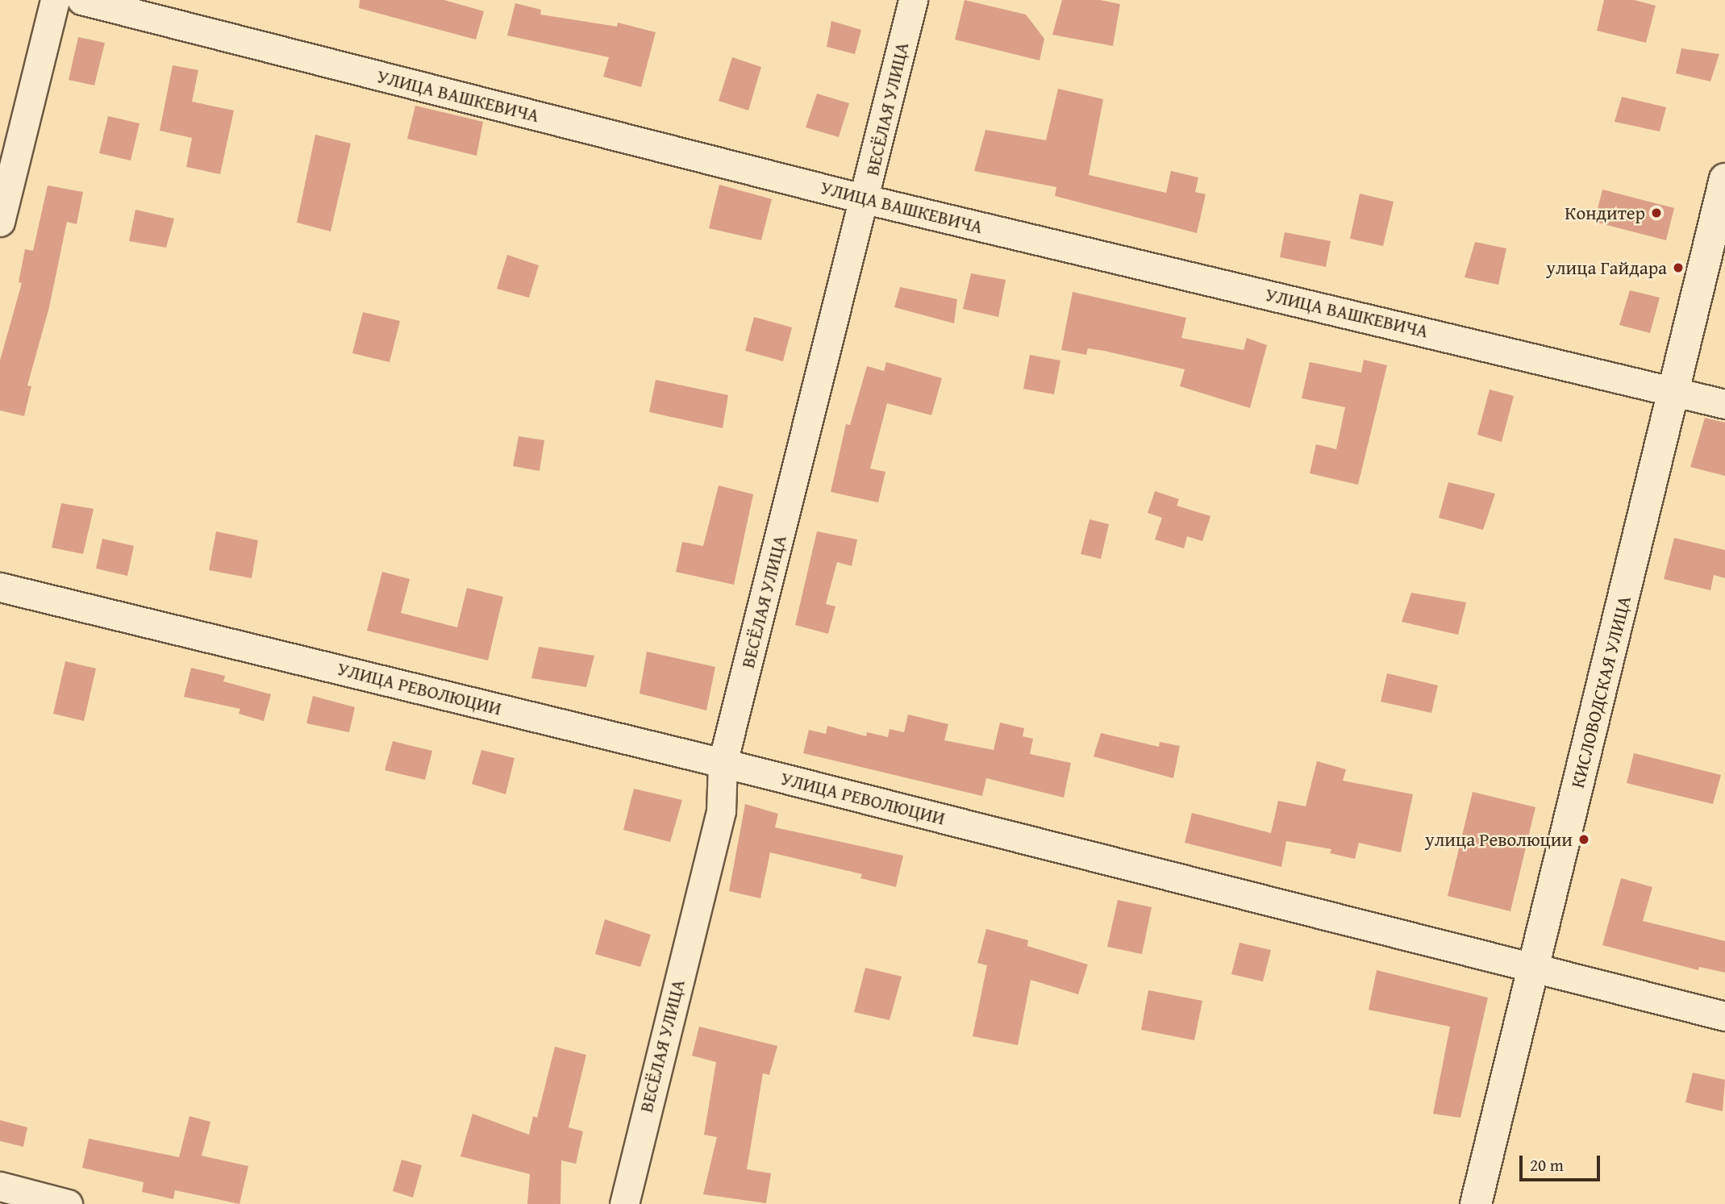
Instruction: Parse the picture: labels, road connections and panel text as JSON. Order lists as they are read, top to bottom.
{
  "streets": {
    "main road": ["КИСЛОВОДСКАЯ УЛИЦА"],
    "street": ["УЛИЦА ВАШКЕВИЧА", "ВЕСЁЛАЯ УЛИЦА", "УЛИЦА РЕВОЛЮЦИИ"]
  },
  "crossings": [
    ["УЛИЦА ВАШКЕВИЧА", "ВЕСЁЛАЯ УЛИЦА"],
    ["УЛИЦА ВАШКЕВИЧА", "КИСЛОВОДСКАЯ УЛИЦА"],
    ["ВЕСЁЛАЯ УЛИЦА", "УЛИЦА РЕВОЛЮЦИИ"],
    ["УЛИЦА РЕВОЛЮЦИИ", "КИСЛОВОДСКАЯ УЛИЦА"]
  ],
  "places": ["Кондитер", "улица Гайдара", "улица Революции"],
  "scale_bar": "20 m"
}
